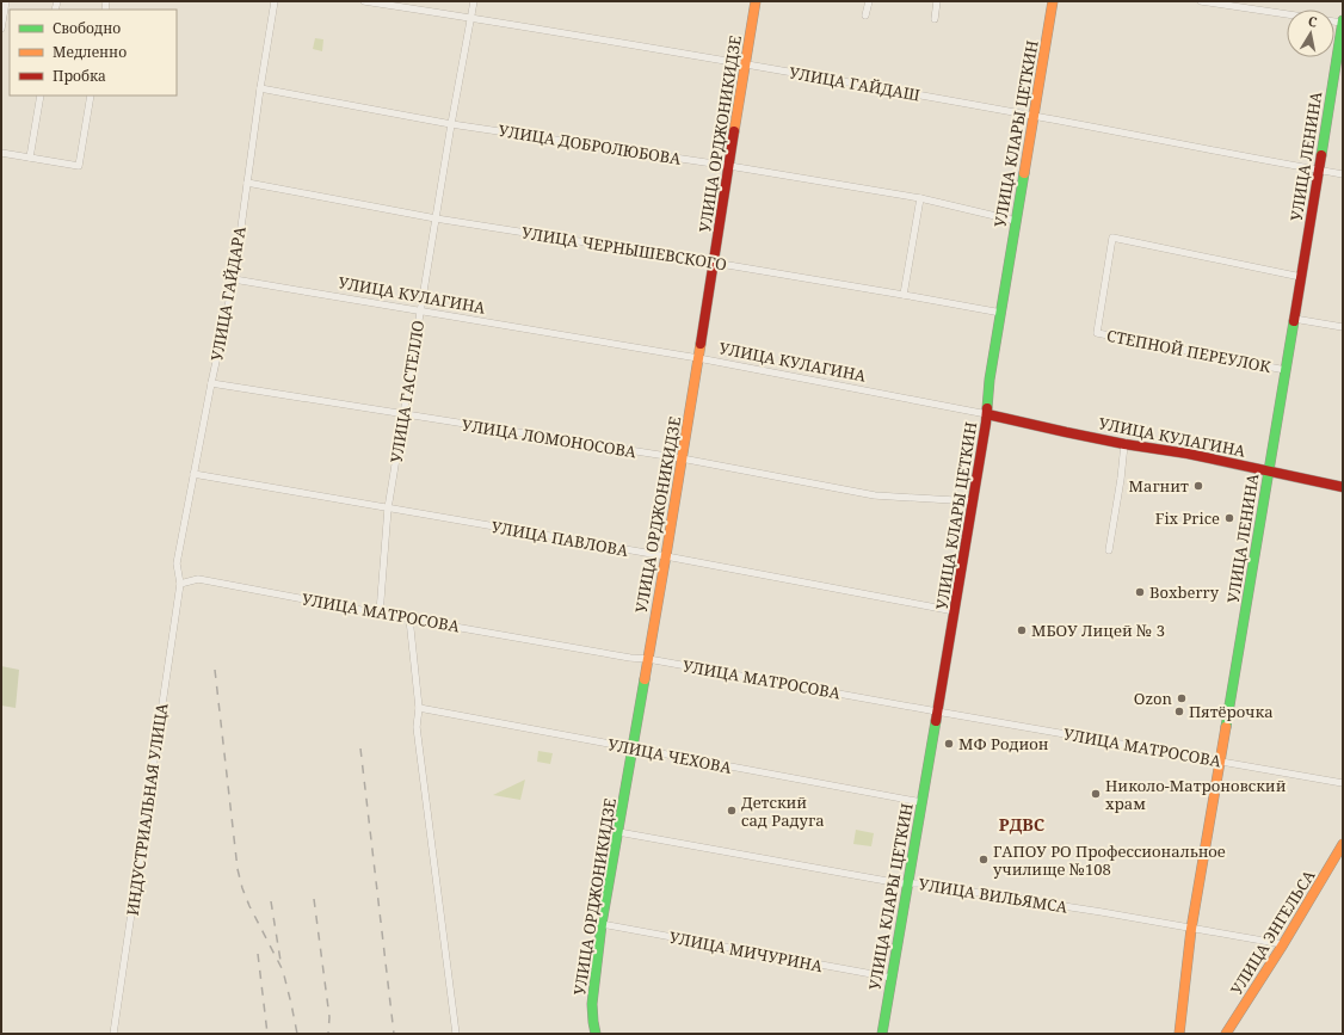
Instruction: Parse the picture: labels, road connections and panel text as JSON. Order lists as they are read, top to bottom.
{
  "streets": {
    "street": [
      "УЛИЦА ГАЙДАШ",
      "УЛИЦА ОРДЖОНИКИДЗЕ",
      "УЛИЦА КЛАРЫ ЦЕТКИН",
      "УЛИЦА ДОБРОЛЮБОВА",
      "УЛИЦА ЛЕНИНА",
      "УЛИЦА ЧЕРНЫШЕВСКОГО",
      "УЛИЦА ГАЙДАРА",
      "УЛИЦА КУЛАГИНА",
      "СТЕПНОЙ ПЕРЕУЛОК",
      "УЛИЦА ГАСТЕЛЛО",
      "УЛИЦА ЛОМОНОСОВА",
      "УЛИЦА ПАВЛОВА",
      "УЛИЦА МАТРОСОВА",
      "УЛИЦА ЧЕХОВА",
      "ИНДУСТРИАЛЬНАЯ УЛИЦА",
      "УЛИЦА ВИЛЬЯМСА",
      "УЛИЦА ЭНГЕЛЬСА",
      "УЛИЦА МИЧУРИНА"
    ]
  },
  "crossings": [
    ["УЛИЦА ГАЙДАШ", "УЛИЦА ОРДЖОНИКИДЗЕ"],
    ["УЛИЦА ГАЙДАШ", "УЛИЦА КЛАРЫ ЦЕТКИН"],
    ["УЛИЦА ГАЙДАШ", "УЛИЦА ЛЕНИНА"],
    ["УЛИЦА ГАЙДАШ", "УЛИЦА ГАСТЕЛЛО"],
    ["УЛИЦА ОРДЖОНИКИДЗЕ", "УЛИЦА ДОБРОЛЮБОВА"],
    ["УЛИЦА ОРДЖОНИКИДЗЕ", "УЛИЦА ЧЕРНЫШЕВСКОГО"],
    ["УЛИЦА ОРДЖОНИКИДЗЕ", "УЛИЦА КУЛАГИНА"],
    ["УЛИЦА ОРДЖОНИКИДЗЕ", "УЛИЦА ЛОМОНОСОВА"],
    ["УЛИЦА ОРДЖОНИКИДЗЕ", "УЛИЦА ПАВЛОВА"],
    ["УЛИЦА ОРДЖОНИКИДЗЕ", "УЛИЦА МАТРОСОВА"],
    ["УЛИЦА ОРДЖОНИКИДЗЕ", "УЛИЦА ЧЕХОВА"],
    ["УЛИЦА ОРДЖОНИКИДЗЕ", "УЛИЦА ВИЛЬЯМСА"],
    ["УЛИЦА ОРДЖОНИКИДЗЕ", "УЛИЦА МИЧУРИНА"],
    ["УЛИЦА КЛАРЫ ЦЕТКИН", "УЛИЦА ДОБРОЛЮБОВА"],
    ["УЛИЦА КЛАРЫ ЦЕТКИН", "УЛИЦА ЧЕРНЫШЕВСКОГО"],
    ["УЛИЦА КЛАРЫ ЦЕТКИН", "УЛИЦА КУЛАГИНА"],
    ["УЛИЦА КЛАРЫ ЦЕТКИН", "УЛИЦА ЛОМОНОСОВА"],
    ["УЛИЦА КЛАРЫ ЦЕТКИН", "УЛИЦА ПАВЛОВА"],
    ["УЛИЦА КЛАРЫ ЦЕТКИН", "УЛИЦА МАТРОСОВА"],
    ["УЛИЦА КЛАРЫ ЦЕТКИН", "УЛИЦА ЧЕХОВА"],
    ["УЛИЦА КЛАРЫ ЦЕТКИН", "УЛИЦА ВИЛЬЯМСА"],
    ["УЛИЦА КЛАРЫ ЦЕТКИН", "УЛИЦА МИЧУРИНА"],
    ["УЛИЦА ДОБРОЛЮБОВА", "УЛИЦА ГАЙДАРА"],
    ["УЛИЦА ДОБРОЛЮБОВА", "УЛИЦА ГАСТЕЛЛО"],
    ["УЛИЦА ЛЕНИНА", "УЛИЦА КУЛАГИНА"],
    ["УЛИЦА ЛЕНИНА", "СТЕПНОЙ ПЕРЕУЛОК"],
    ["УЛИЦА ЛЕНИНА", "УЛИЦА МАТРОСОВА"],
    ["УЛИЦА ЛЕНИНА", "УЛИЦА ВИЛЬЯМСА"],
    ["УЛИЦА ЧЕРНЫШЕВСКОГО", "УЛИЦА ГАЙДАРА"],
    ["УЛИЦА ЧЕРНЫШЕВСКОГО", "УЛИЦА ГАСТЕЛЛО"],
    ["УЛИЦА ГАЙДАРА", "УЛИЦА КУЛАГИНА"],
    ["УЛИЦА ГАЙДАРА", "УЛИЦА ЛОМОНОСОВА"],
    ["УЛИЦА ГАЙДАРА", "УЛИЦА ПАВЛОВА"],
    ["УЛИЦА ГАЙДАРА", "УЛИЦА МАТРОСОВА"],
    ["УЛИЦА ГАЙДАРА", "ИНДУСТРИАЛЬНАЯ УЛИЦА"],
    ["УЛИЦА КУЛАГИНА", "УЛИЦА ГАСТЕЛЛО"],
    ["УЛИЦА ГАСТЕЛЛО", "УЛИЦА ЛОМОНОСОВА"],
    ["УЛИЦА ГАСТЕЛЛО", "УЛИЦА ПАВЛОВА"],
    ["УЛИЦА ГАСТЕЛЛО", "УЛИЦА МАТРОСОВА"],
    ["УЛИЦА МАТРОСОВА", "ИНДУСТРИАЛЬНАЯ УЛИЦА"],
    ["УЛИЦА ВИЛЬЯМСА", "УЛИЦА ЭНГЕЛЬСА"]
  ],
  "districts": ["РДВС"],
  "places": [
    "Магнит",
    "Fix Price",
    "Boxberry",
    "МБОУ Лицей № 3",
    "Ozon",
    "Пятёрочка",
    "МФ Родион",
    "Николо-Матроновский храм",
    "Детский сад Радуга",
    "ГАПОУ РО Профессиональное училище №108"
  ],
  "legend": ["Свободно", "Медленно", "Пробка"],
  "north": "top"
}
